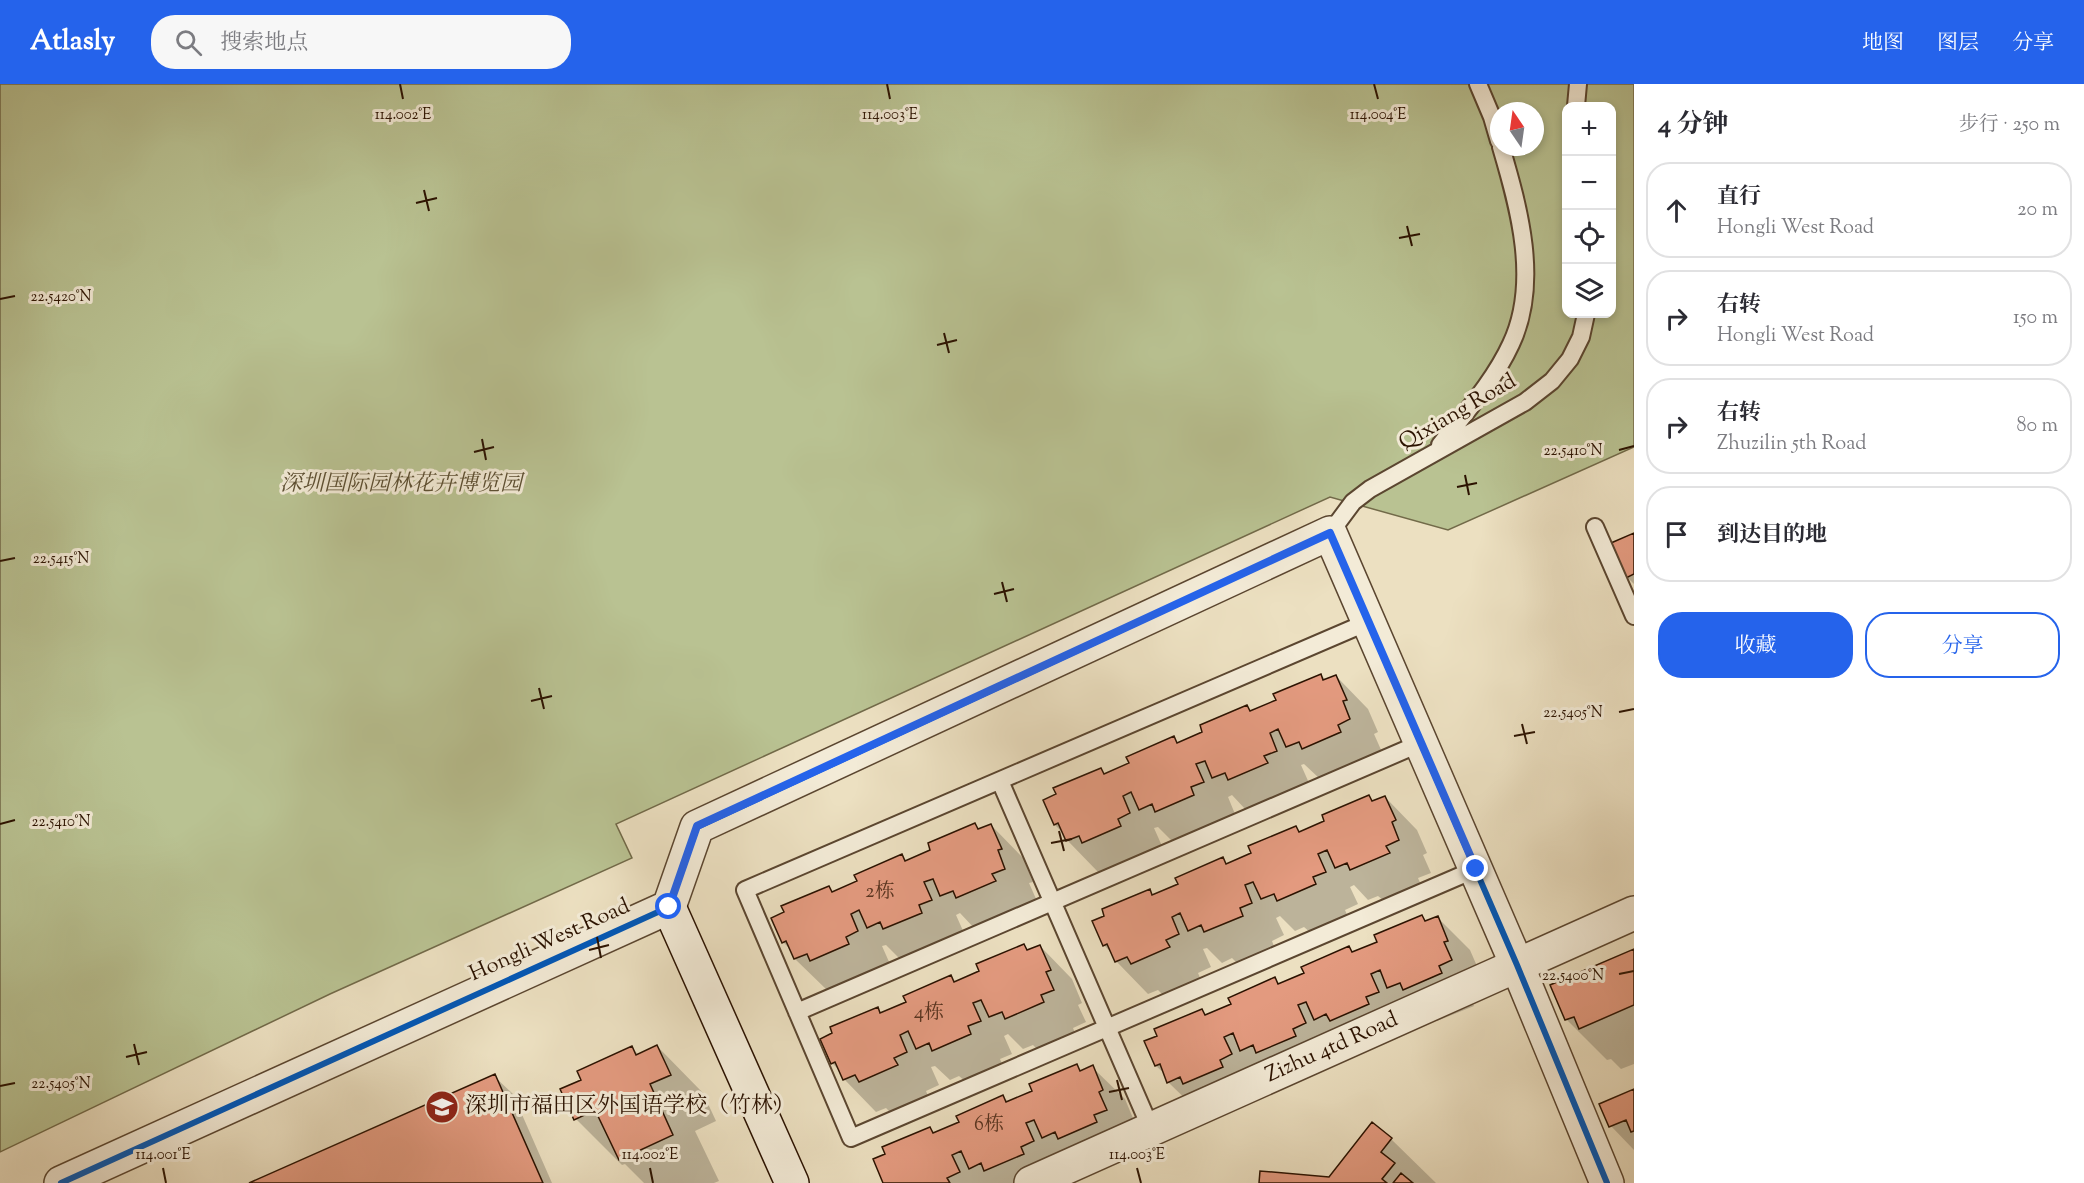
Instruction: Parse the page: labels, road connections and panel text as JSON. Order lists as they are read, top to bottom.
{
  "streets": {
    "street": ["Hongli West Road", "Zizhu 4td Road"],
    "lane": ["Qixiang Road"]
  },
  "parks": ["深圳国际园林花卉博览园"],
  "places": {
    "school or university": ["深圳市福田区外国语学校（竹林）"]
  },
  "house_numbers": ["2栋", "4栋", "6栋"],
  "north": "top",
  "page": {
    "header": "Atlasly",
    "search": "搜索地点",
    "nav": ["地图", "图层", "分享"],
    "heading": ["4 分钟", "步行 · 250 m"],
    "map_buttons": ["+", "−"],
    "list": [
      ["直行", "Hongli West Road", "20 m"],
      ["右转", "Hongli West Road", "150 m"],
      ["右转", "Zhuzilin 5th Road", "80 m"],
      "到达目的地"
    ],
    "buttons": ["收藏", "分享"]
  },
  "coordinates": [
    "114.002°E",
    "114.003°E",
    "114.004°E",
    "22.5420°N",
    "22.5410°N",
    "22.5415°N",
    "22.5405°N",
    "22.5400°N",
    "114.001°E"
  ]
}
